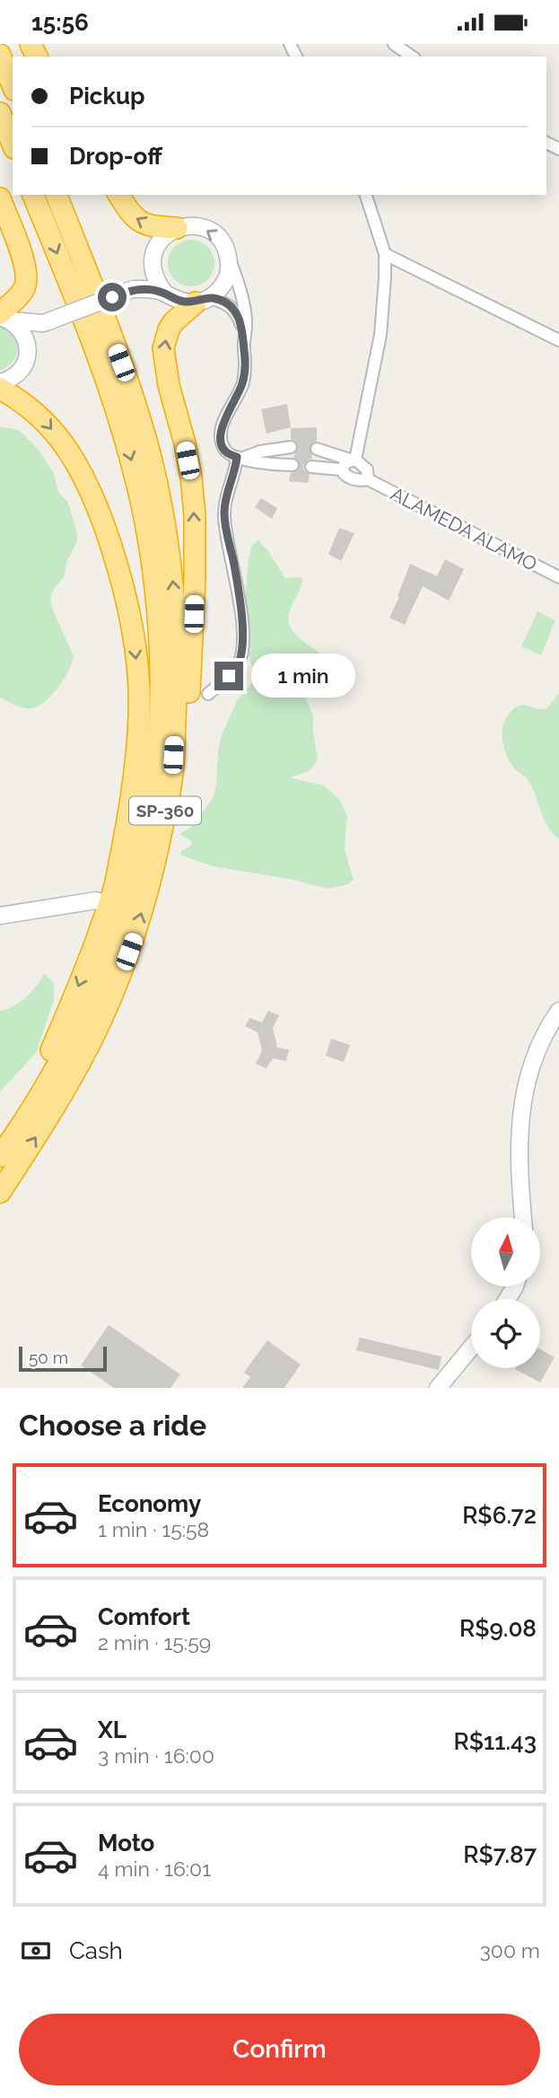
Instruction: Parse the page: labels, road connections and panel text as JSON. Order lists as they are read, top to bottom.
{
  "streets": {
    "highway": ["SP-360"],
    "street": ["ALAMEDA ALAMO"]
  },
  "scale_bar": "50 m",
  "north": "top",
  "page": {
    "status": "15:56",
    "banner": ["Pickup", "Drop-off"],
    "bubble": "1 min",
    "scale": "50 m",
    "heading": "Choose a ride",
    "list": [
      {
        "name": "Economy",
        "note": "1 min · 15:58",
        "value": "R$6.72"
      },
      {
        "name": "Comfort",
        "note": "2 min · 15:59",
        "value": "R$9.08"
      },
      {
        "name": "XL",
        "note": "3 min · 16:00",
        "value": "R$11.43"
      },
      {
        "name": "Moto",
        "note": "4 min · 16:01",
        "value": "R$7.87"
      }
    ],
    "pay": ["Cash", "300 m"],
    "buttons": "Confirm"
  }
}
